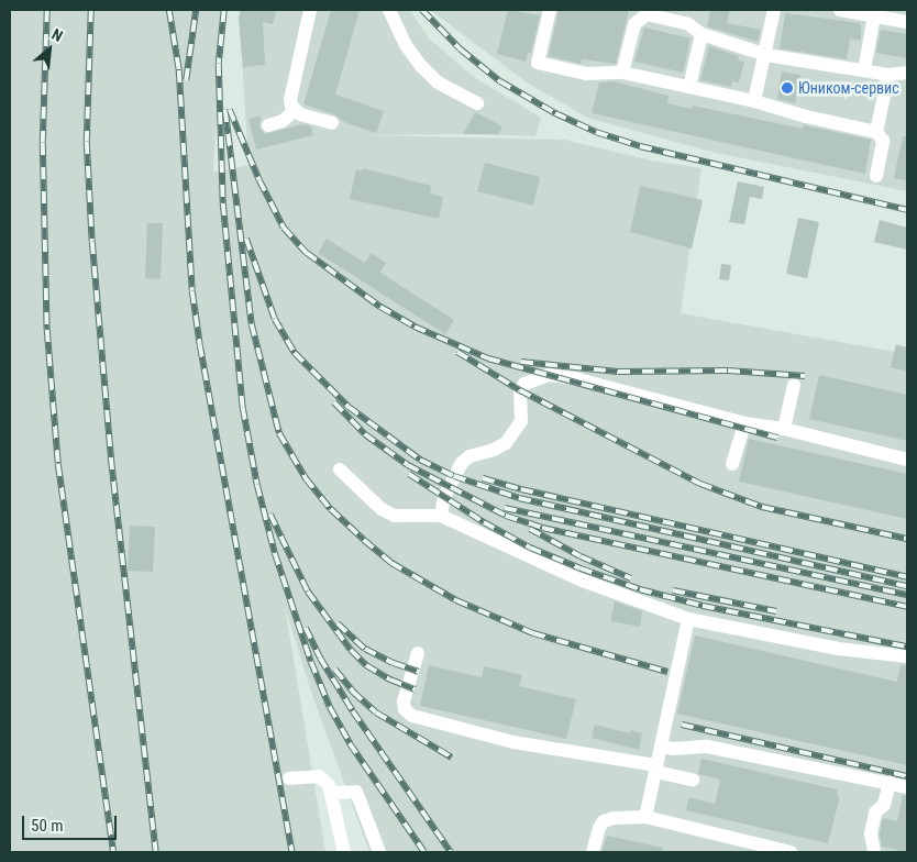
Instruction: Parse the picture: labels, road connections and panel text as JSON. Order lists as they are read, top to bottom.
{
  "places": ["Юником-сервис"],
  "scale_bar": "50 m",
  "north": "top right"
}
